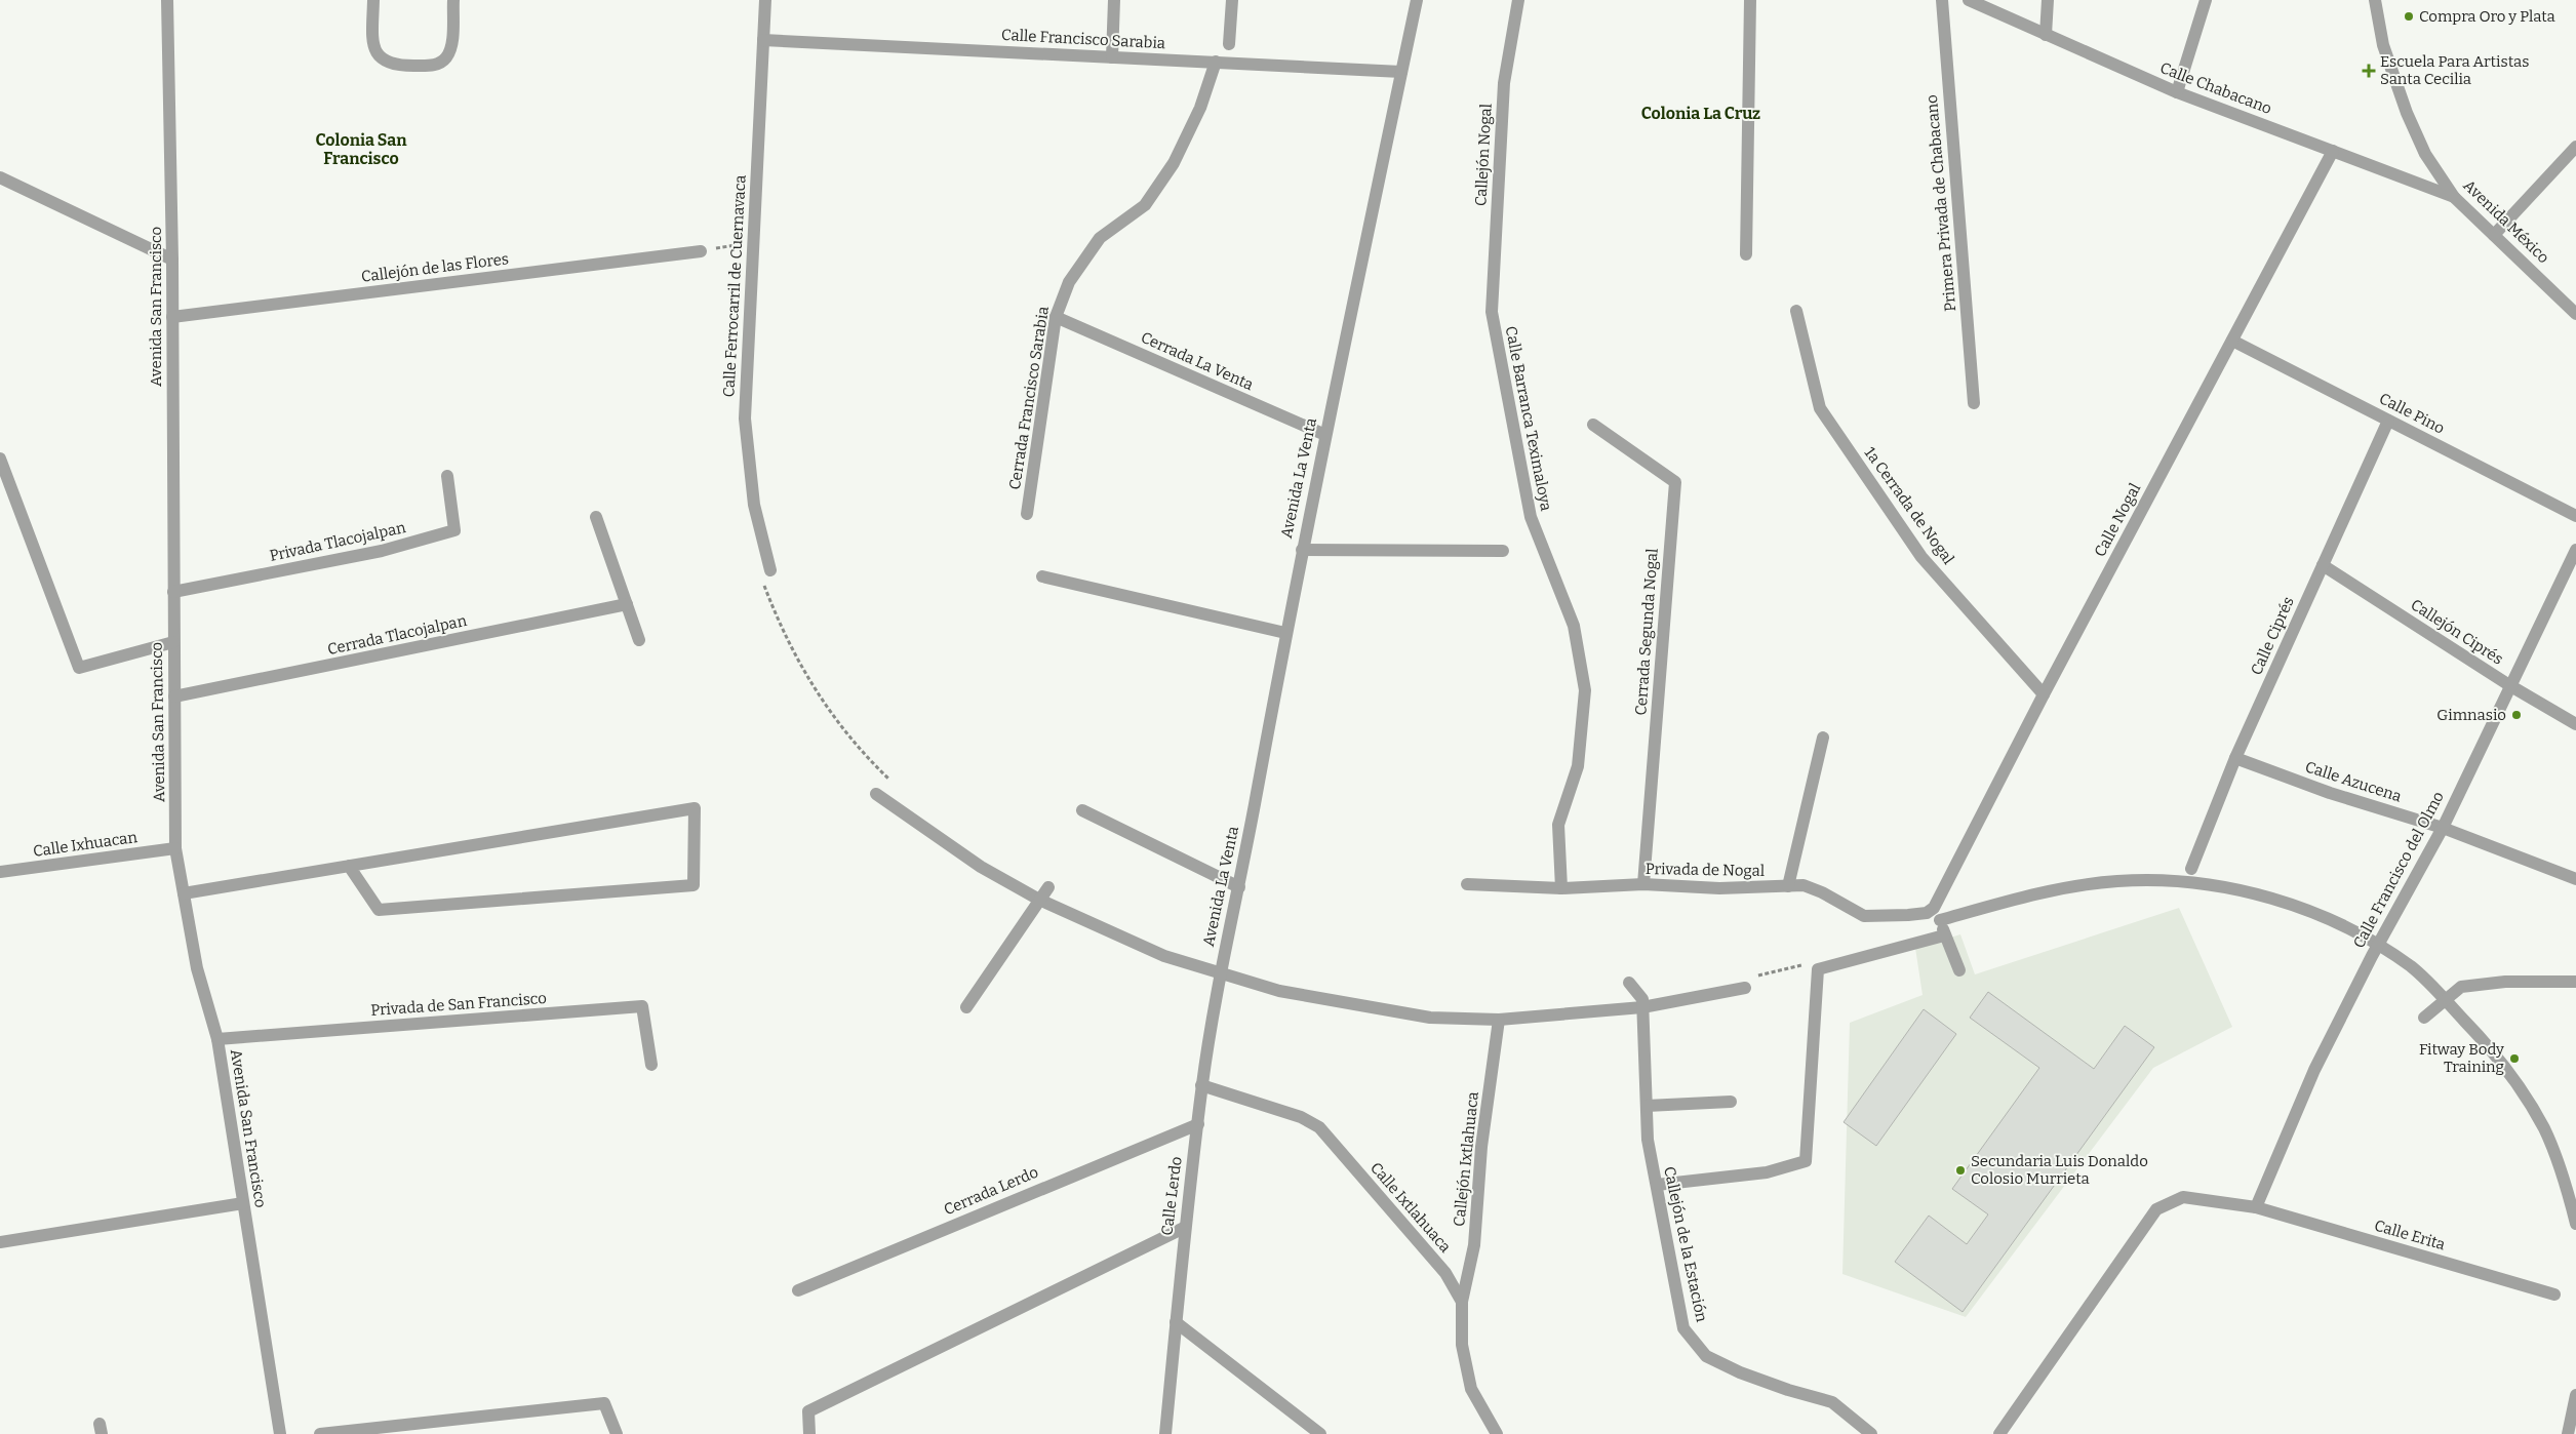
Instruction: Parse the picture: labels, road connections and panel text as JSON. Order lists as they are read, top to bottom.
{
  "streets": {
    "street": [
      "Calle Francisco Sarabia",
      "Calle Chabacano",
      "Callejón Nogal",
      "Primera Privada de Chabacano",
      "Avenida México",
      "Callejón de las Flores",
      "Calle Ferrocarril de Cuernavaca",
      "Avenida San Francisco",
      "Cerrada La Venta",
      "Cerrada Francisco Sarabia",
      "Calle Pino",
      "Calle Barranca Teximaloya",
      "Avenida La Venta",
      "1a Cerrada de Nogal",
      "Calle Nogal",
      "Privada Tlacojalpan",
      "Cerrada Segunda Nogal",
      "Callejón Ciprés",
      "Cerrada Tlacojalpan",
      "Calle Ciprés",
      "Calle Azucena",
      "Calle Ixhuacan",
      "Privada de Nogal",
      "Calle Francisco del Olmo",
      "Privada de San Francisco",
      "Callejón Ixtlahuaca",
      "Cerrada Lerdo",
      "Calle Lerdo",
      "Calle Ixtlahuaca",
      "Calle Erita",
      "Callejón de la Estación"
    ]
  },
  "crossings": [
    ["Calle Francisco Sarabia", "Calle Ferrocarril de Cuernavaca"],
    ["Calle Francisco Sarabia", "Cerrada Francisco Sarabia"],
    ["Calle Francisco Sarabia", "Avenida La Venta"],
    ["Calle Chabacano", "Avenida México"],
    ["Calle Chabacano", "Calle Nogal"],
    ["Callejón Nogal", "Calle Barranca Teximaloya"],
    ["Callejón de las Flores", "Avenida San Francisco"],
    ["Avenida San Francisco", "Privada Tlacojalpan"],
    ["Avenida San Francisco", "Cerrada Tlacojalpan"],
    ["Avenida San Francisco", "Calle Ixhuacan"],
    ["Avenida San Francisco", "Privada de San Francisco"],
    ["Cerrada La Venta", "Cerrada Francisco Sarabia"],
    ["Cerrada La Venta", "Avenida La Venta"],
    ["Calle Pino", "Calle Nogal"],
    ["Calle Pino", "Calle Ciprés"],
    ["Calle Barranca Teximaloya", "Privada de Nogal"],
    ["Avenida La Venta", "Calle Lerdo"],
    ["1a Cerrada de Nogal", "Calle Nogal"],
    ["Calle Nogal", "Privada de Nogal"],
    ["Cerrada Segunda Nogal", "Privada de Nogal"],
    ["Callejón Ciprés", "Calle Ciprés"],
    ["Callejón Ciprés", "Calle Francisco del Olmo"],
    ["Calle Ciprés", "Calle Azucena"],
    ["Calle Azucena", "Calle Francisco del Olmo"],
    ["Calle Francisco del Olmo", "Calle Erita"],
    ["Callejón Ixtlahuaca", "Calle Ixtlahuaca"],
    ["Cerrada Lerdo", "Calle Lerdo"],
    ["Calle Lerdo", "Calle Ixtlahuaca"]
  ],
  "districts": ["Colonia La Cruz", "Colonia San Francisco"],
  "places": {
    "other": [
      "Compra Oro y Plata",
      "Gimnasio",
      "Fitway Body Training",
      "Secundaria Luis Donaldo Colosio Murrieta"
    ],
    "health": ["Escuela Para Artistas Santa Cecilia"]
  }
}
